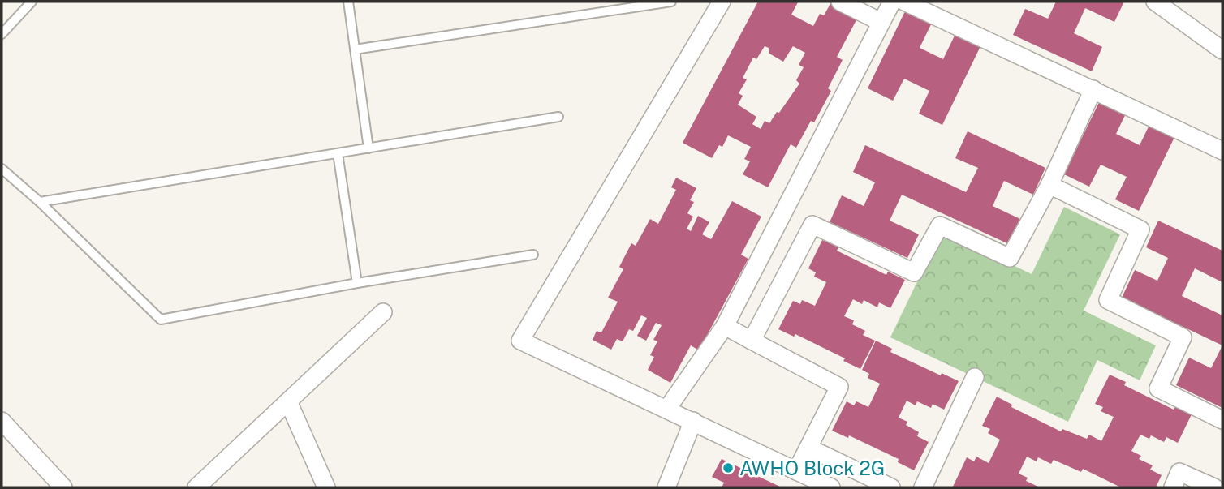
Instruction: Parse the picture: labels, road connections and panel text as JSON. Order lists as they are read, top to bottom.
{
  "places": ["AWHO Block 2G"]
}
